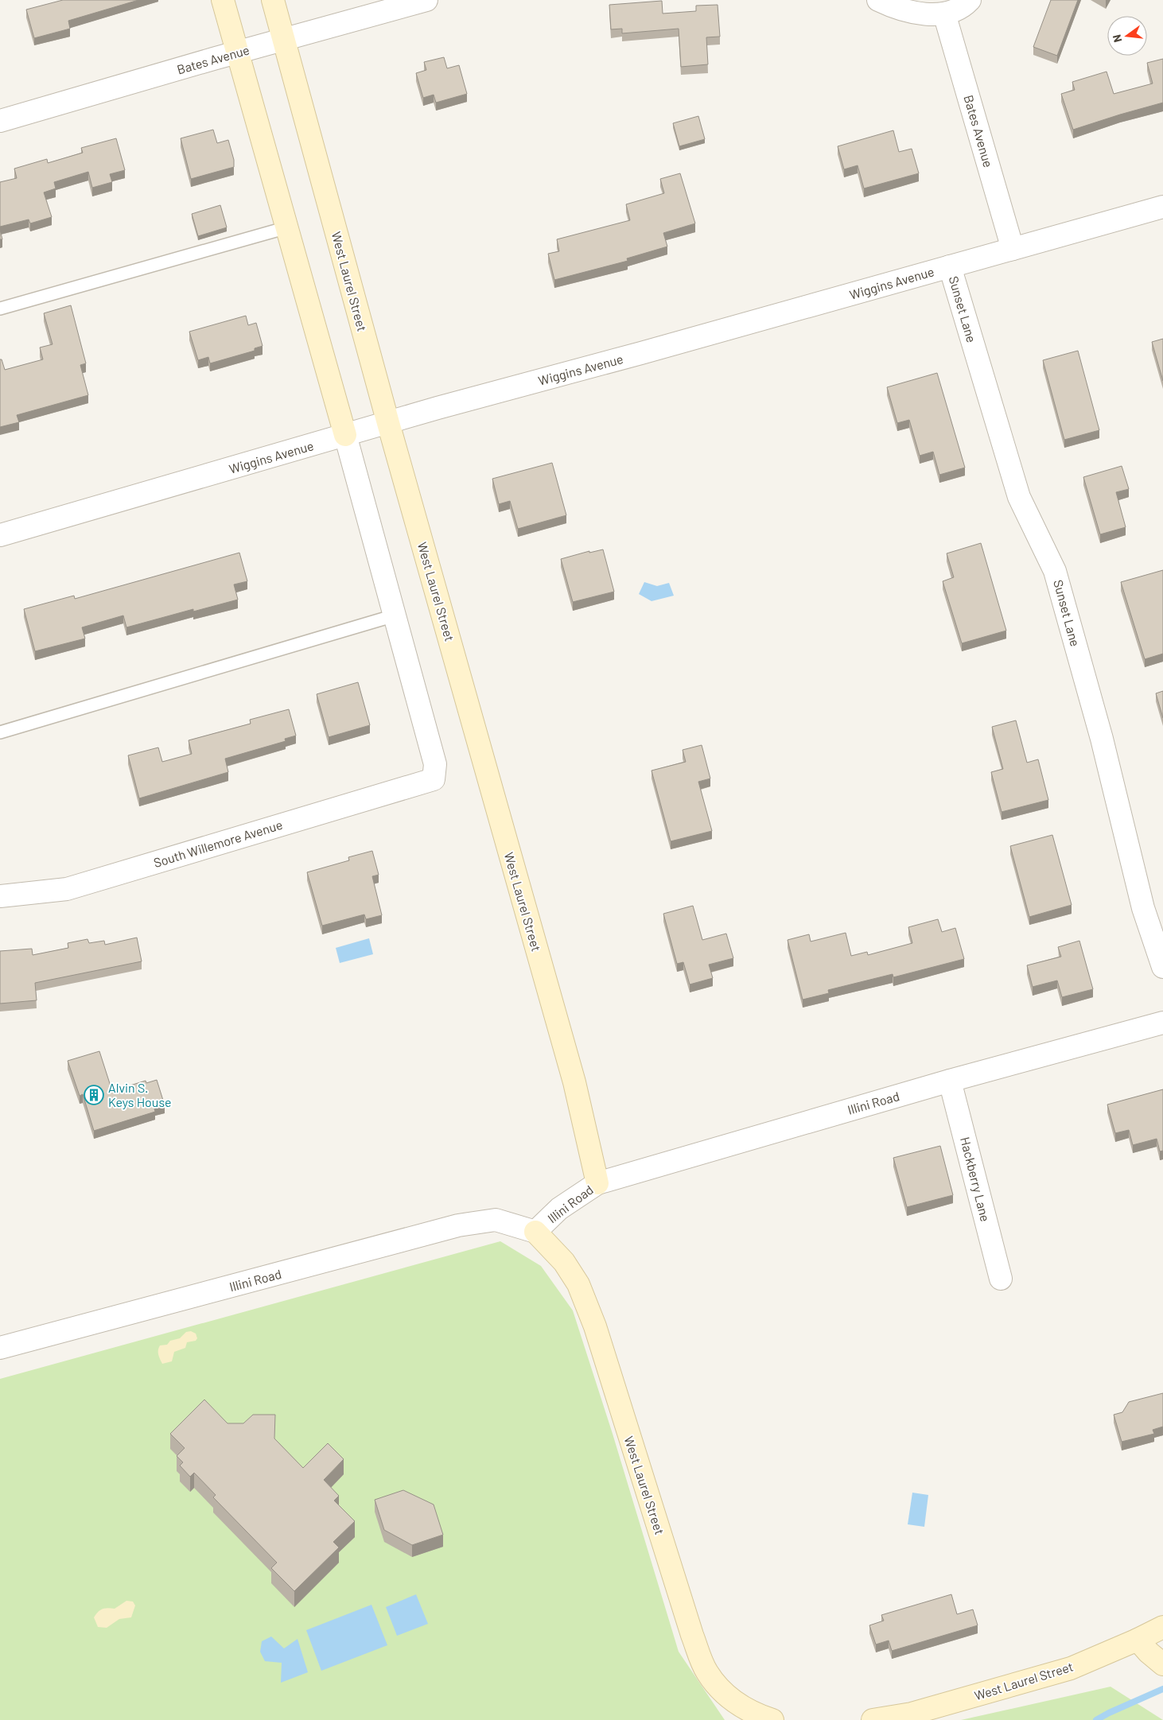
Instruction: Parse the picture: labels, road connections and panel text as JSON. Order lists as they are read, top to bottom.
{
  "streets": {
    "street": [
      "Bates Avenue",
      "West Laurel Street",
      "Wiggins Avenue",
      "Sunset Lane",
      "South Willemore Avenue",
      "Illini Road",
      "Hackberry Lane"
    ]
  },
  "crossings": [
    ["Bates Avenue", "West Laurel Street"],
    ["Bates Avenue", "Wiggins Avenue"],
    ["West Laurel Street", "Wiggins Avenue"],
    ["West Laurel Street", "Illini Road"],
    ["Wiggins Avenue", "Sunset Lane"],
    ["Illini Road", "Hackberry Lane"]
  ],
  "places": {
    "building": ["Alvin S. Keys House"]
  },
  "north": "left"
}
